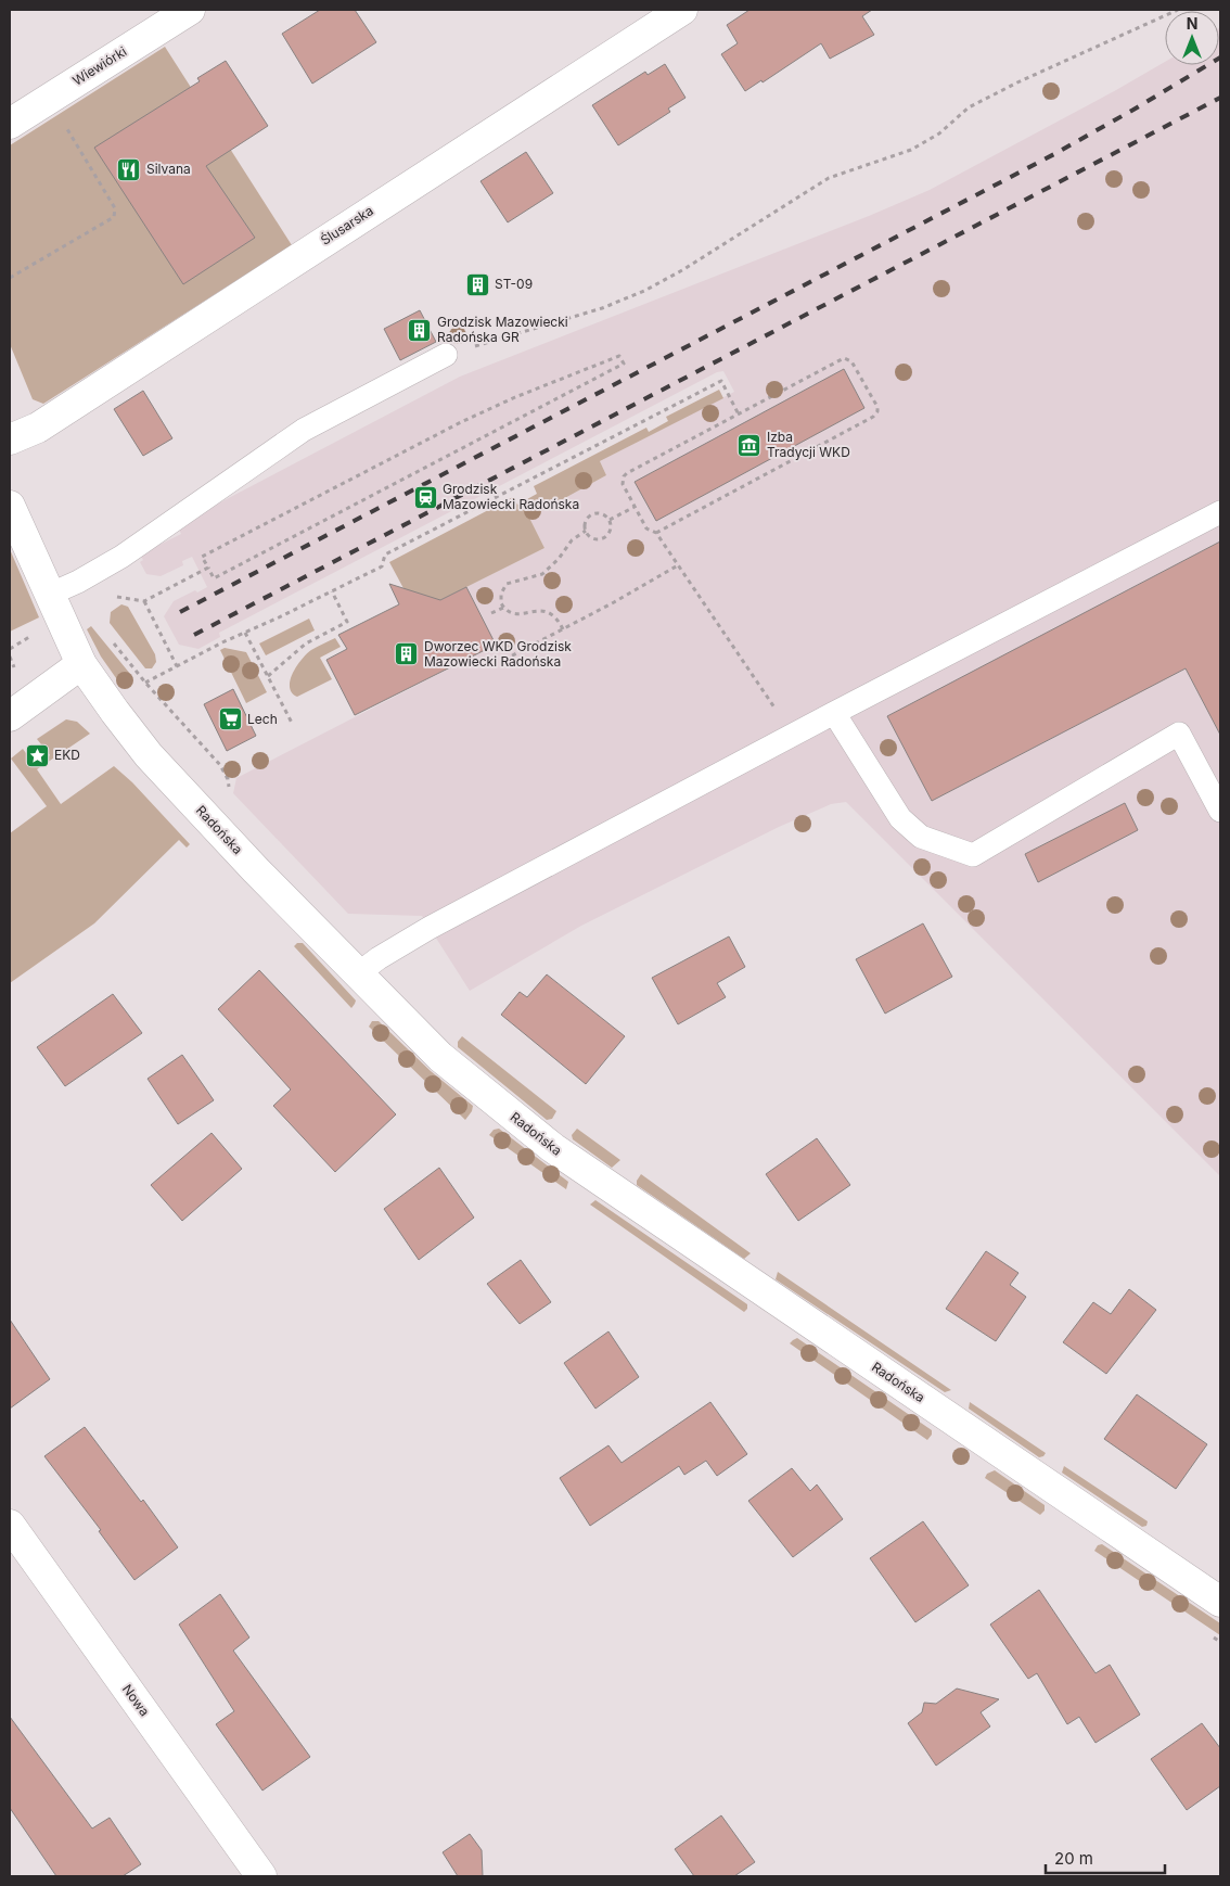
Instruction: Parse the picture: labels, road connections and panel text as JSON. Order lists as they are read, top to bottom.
{
  "streets": {
    "street": [
      "Wiewiórki",
      "Ślusarska",
      "Radońska",
      "Nowa"
    ]
  },
  "places": {
    "restaurant": ["Silvana"],
    "building": ["ST-09", "Grodzisk Mazowiecki Radońska GR", "Dworzec WKD Grodzisk Mazowiecki Radońska"],
    "museum": ["Izba Tradycji WKD"],
    "station": ["Grodzisk Mazowiecki Radońska"],
    "supermarket": ["Lech"],
    "place": ["EKD"]
  },
  "scale_bar": "20 m",
  "north": "top"
}
